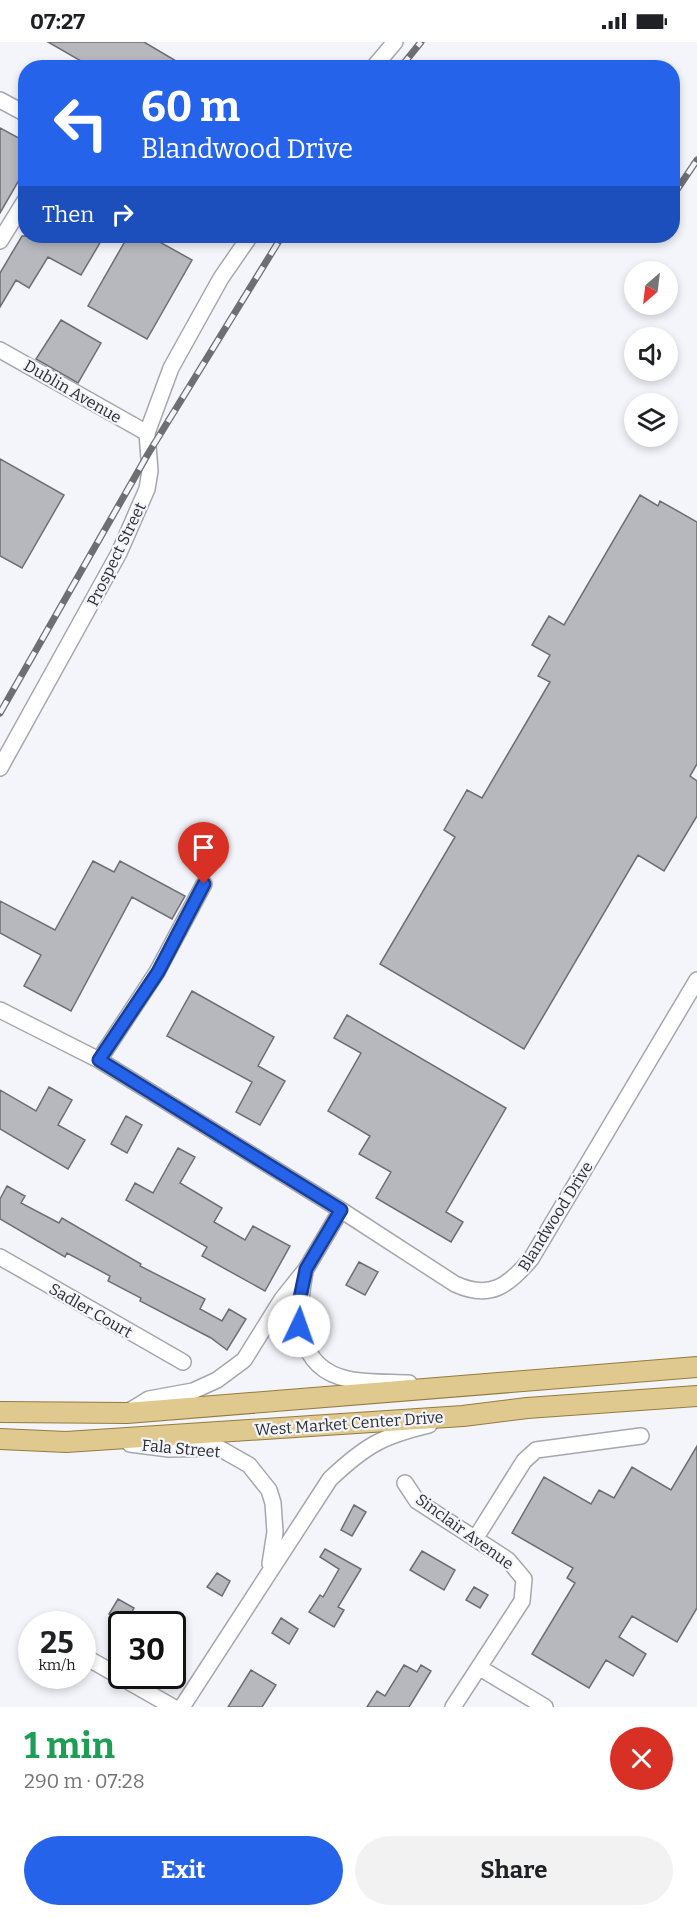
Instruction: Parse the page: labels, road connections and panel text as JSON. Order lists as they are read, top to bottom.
{
  "streets": {
    "main road": ["West Market Center Drive"],
    "street": [
      "Dublin Avenue",
      "Prospect Street",
      "Blandwood Drive",
      "Sadler Court",
      "Fala Street",
      "Sinclair Avenue"
    ]
  },
  "crossings": [
    ["Dublin Avenue", "Prospect Street"],
    ["West Market Center Drive", "Fala Street"]
  ],
  "north": "bottom left",
  "page": {
    "status": "07:27",
    "turn": ["60 m", "Blandwood Drive"],
    "then": "Then",
    "speed": "25 km/h",
    "limit": "30",
    "heading": ["1 min", "290 m · 07:28"],
    "buttons": ["Exit", "Share"]
  }
}
